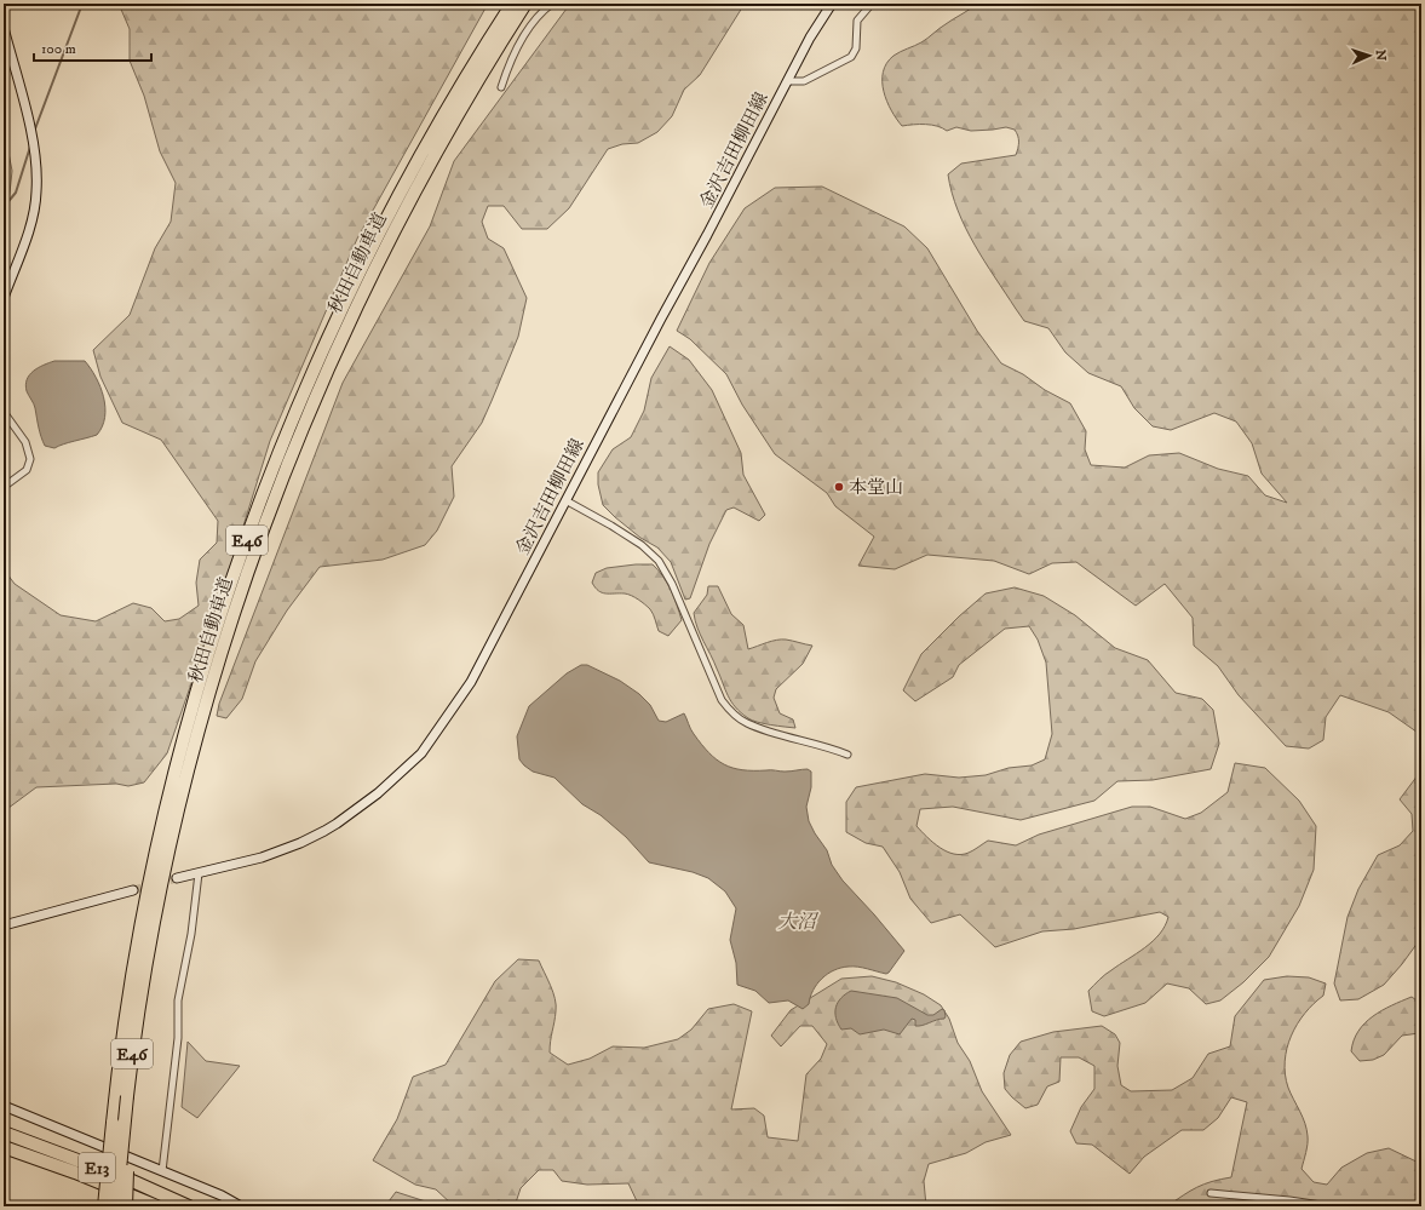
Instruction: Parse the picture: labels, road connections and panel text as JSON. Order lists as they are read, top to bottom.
{
  "streets": {
    "highway": ["秋田自動車道", "E46", "E13"],
    "main road": ["金沢吉田柳田線"]
  },
  "water": ["大沼"],
  "places": ["本堂山"],
  "scale_bar": "100 m",
  "north": "right"
}
